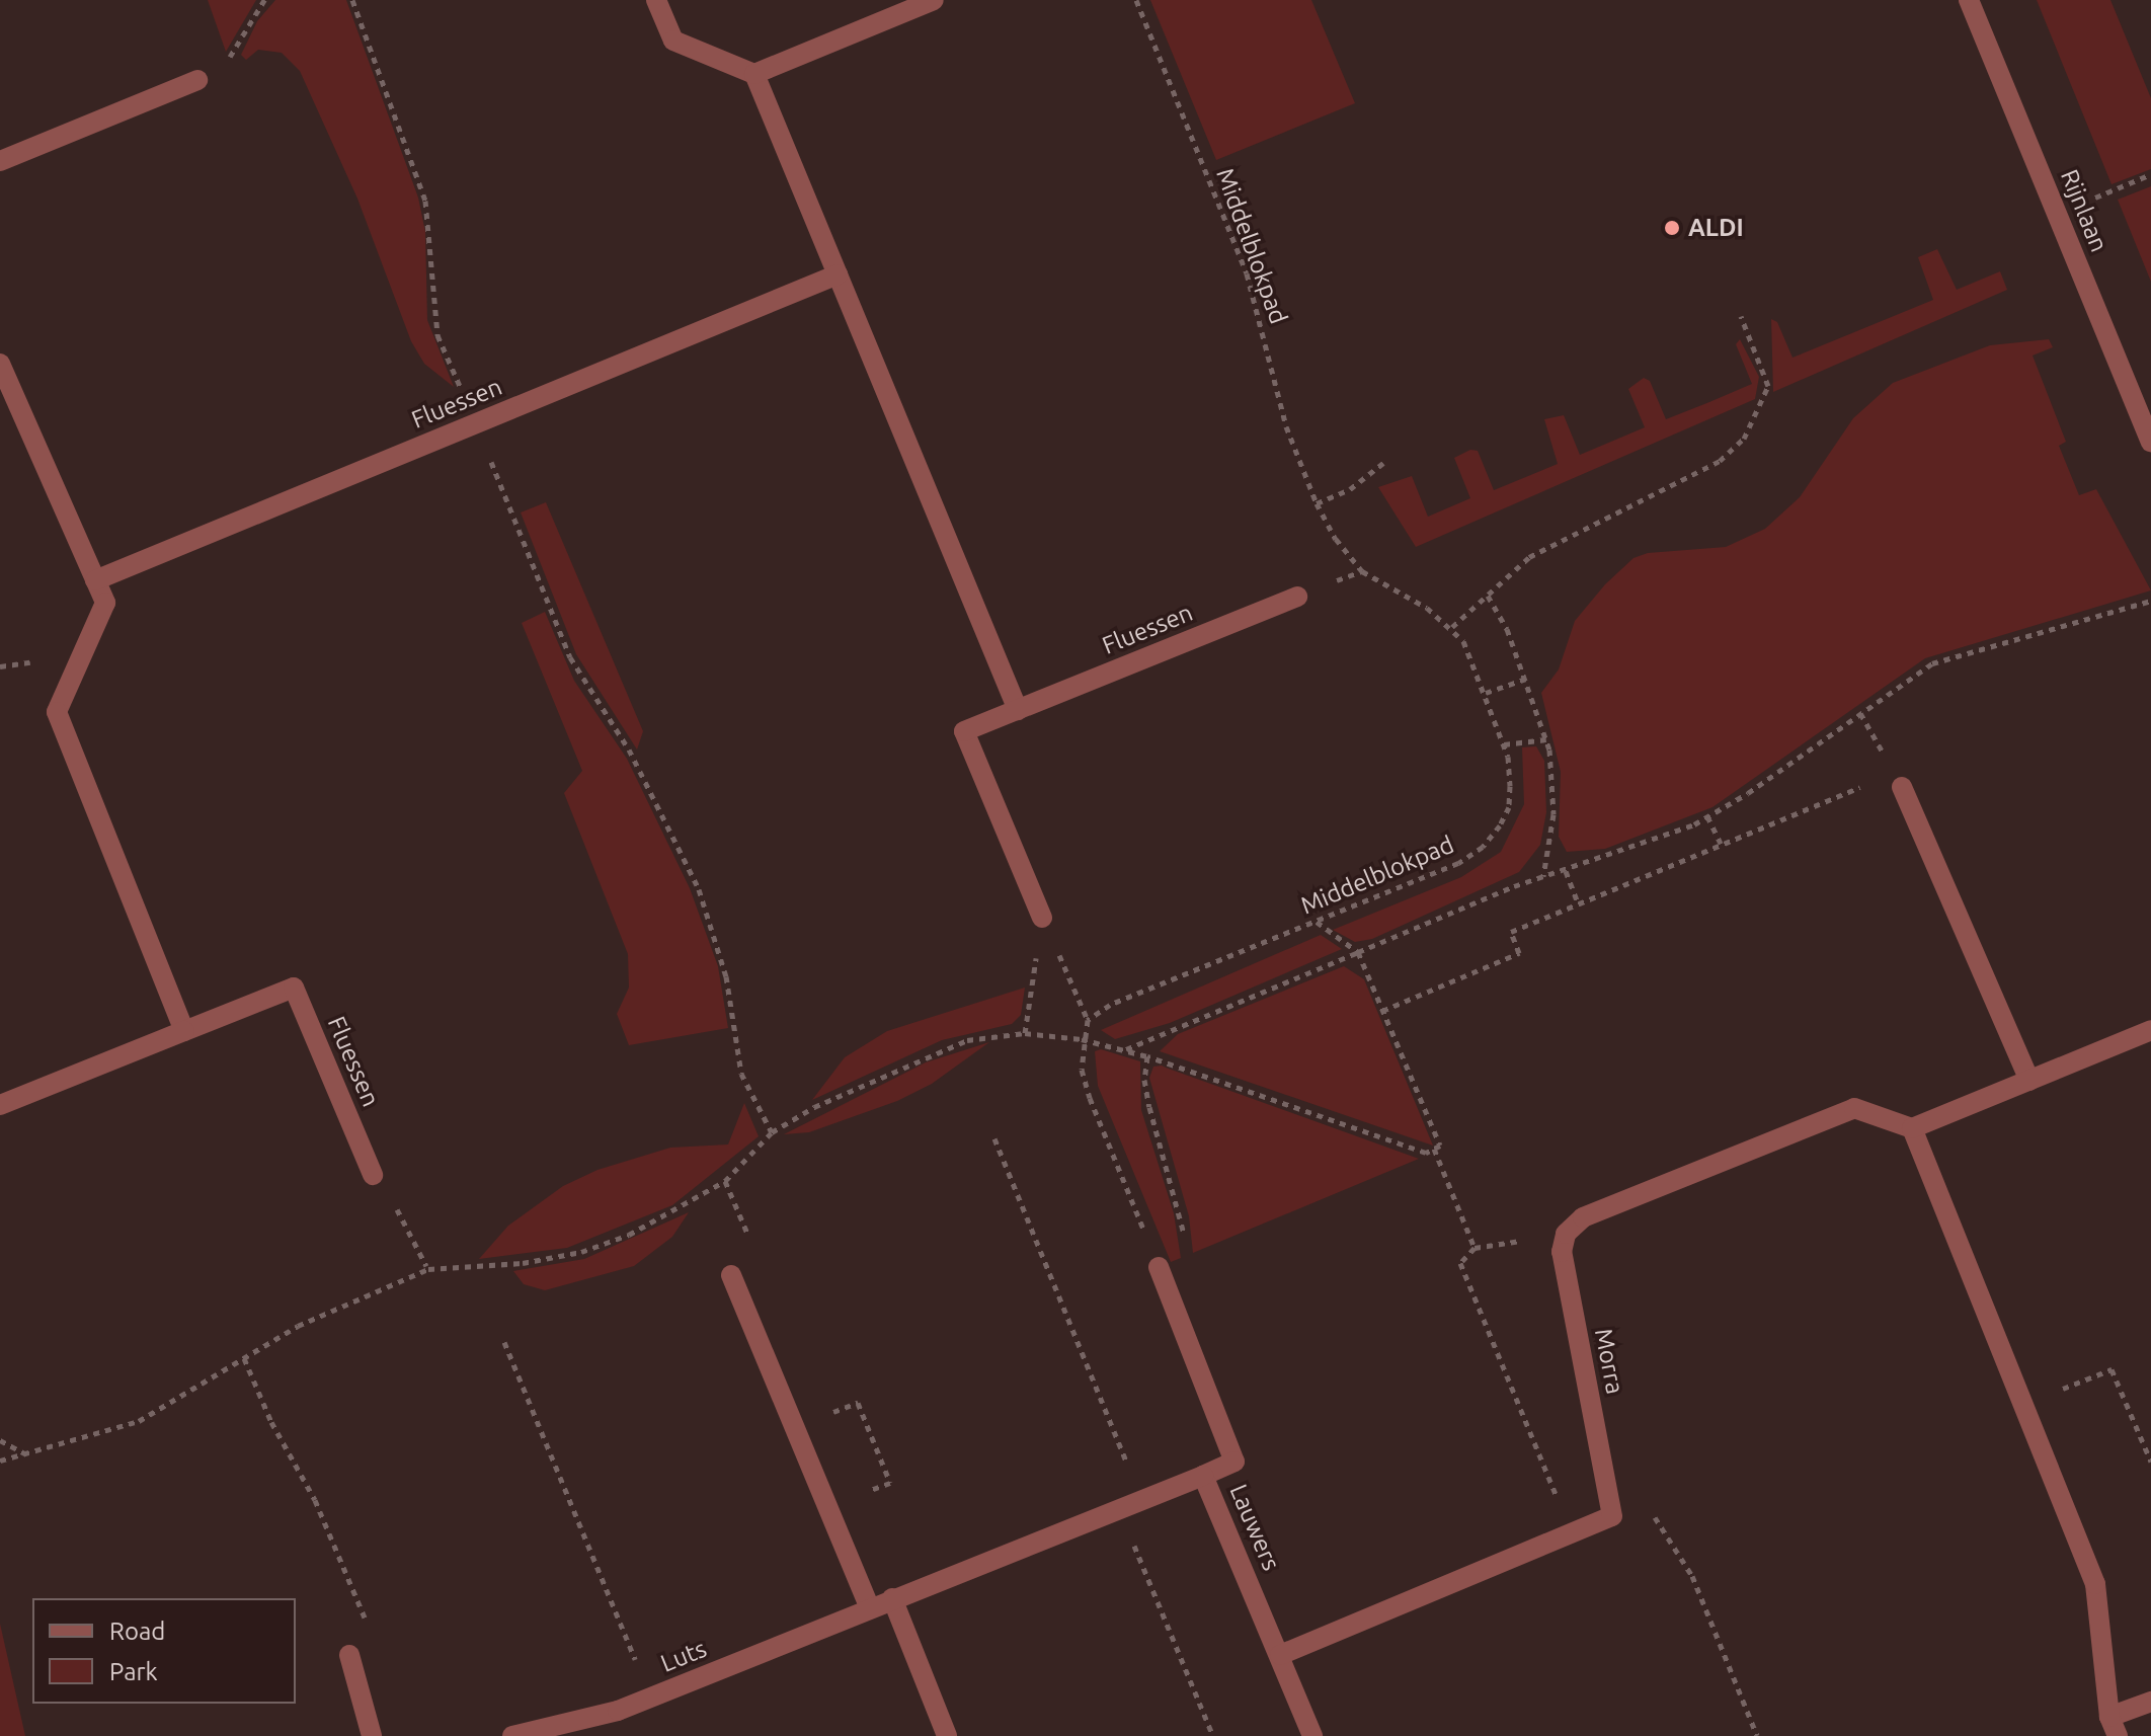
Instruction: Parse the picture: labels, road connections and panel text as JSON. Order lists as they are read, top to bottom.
{
  "streets": {
    "street": [
      "Rijnlaan",
      "Fluessen",
      "Morra",
      "Lauwers",
      "Luts"
    ],
    "path": ["Middelblokpad"]
  },
  "crossings": [
    ["Lauwers", "Luts"]
  ],
  "places": ["ALDI"],
  "legend": ["Road", "Park"]
}
